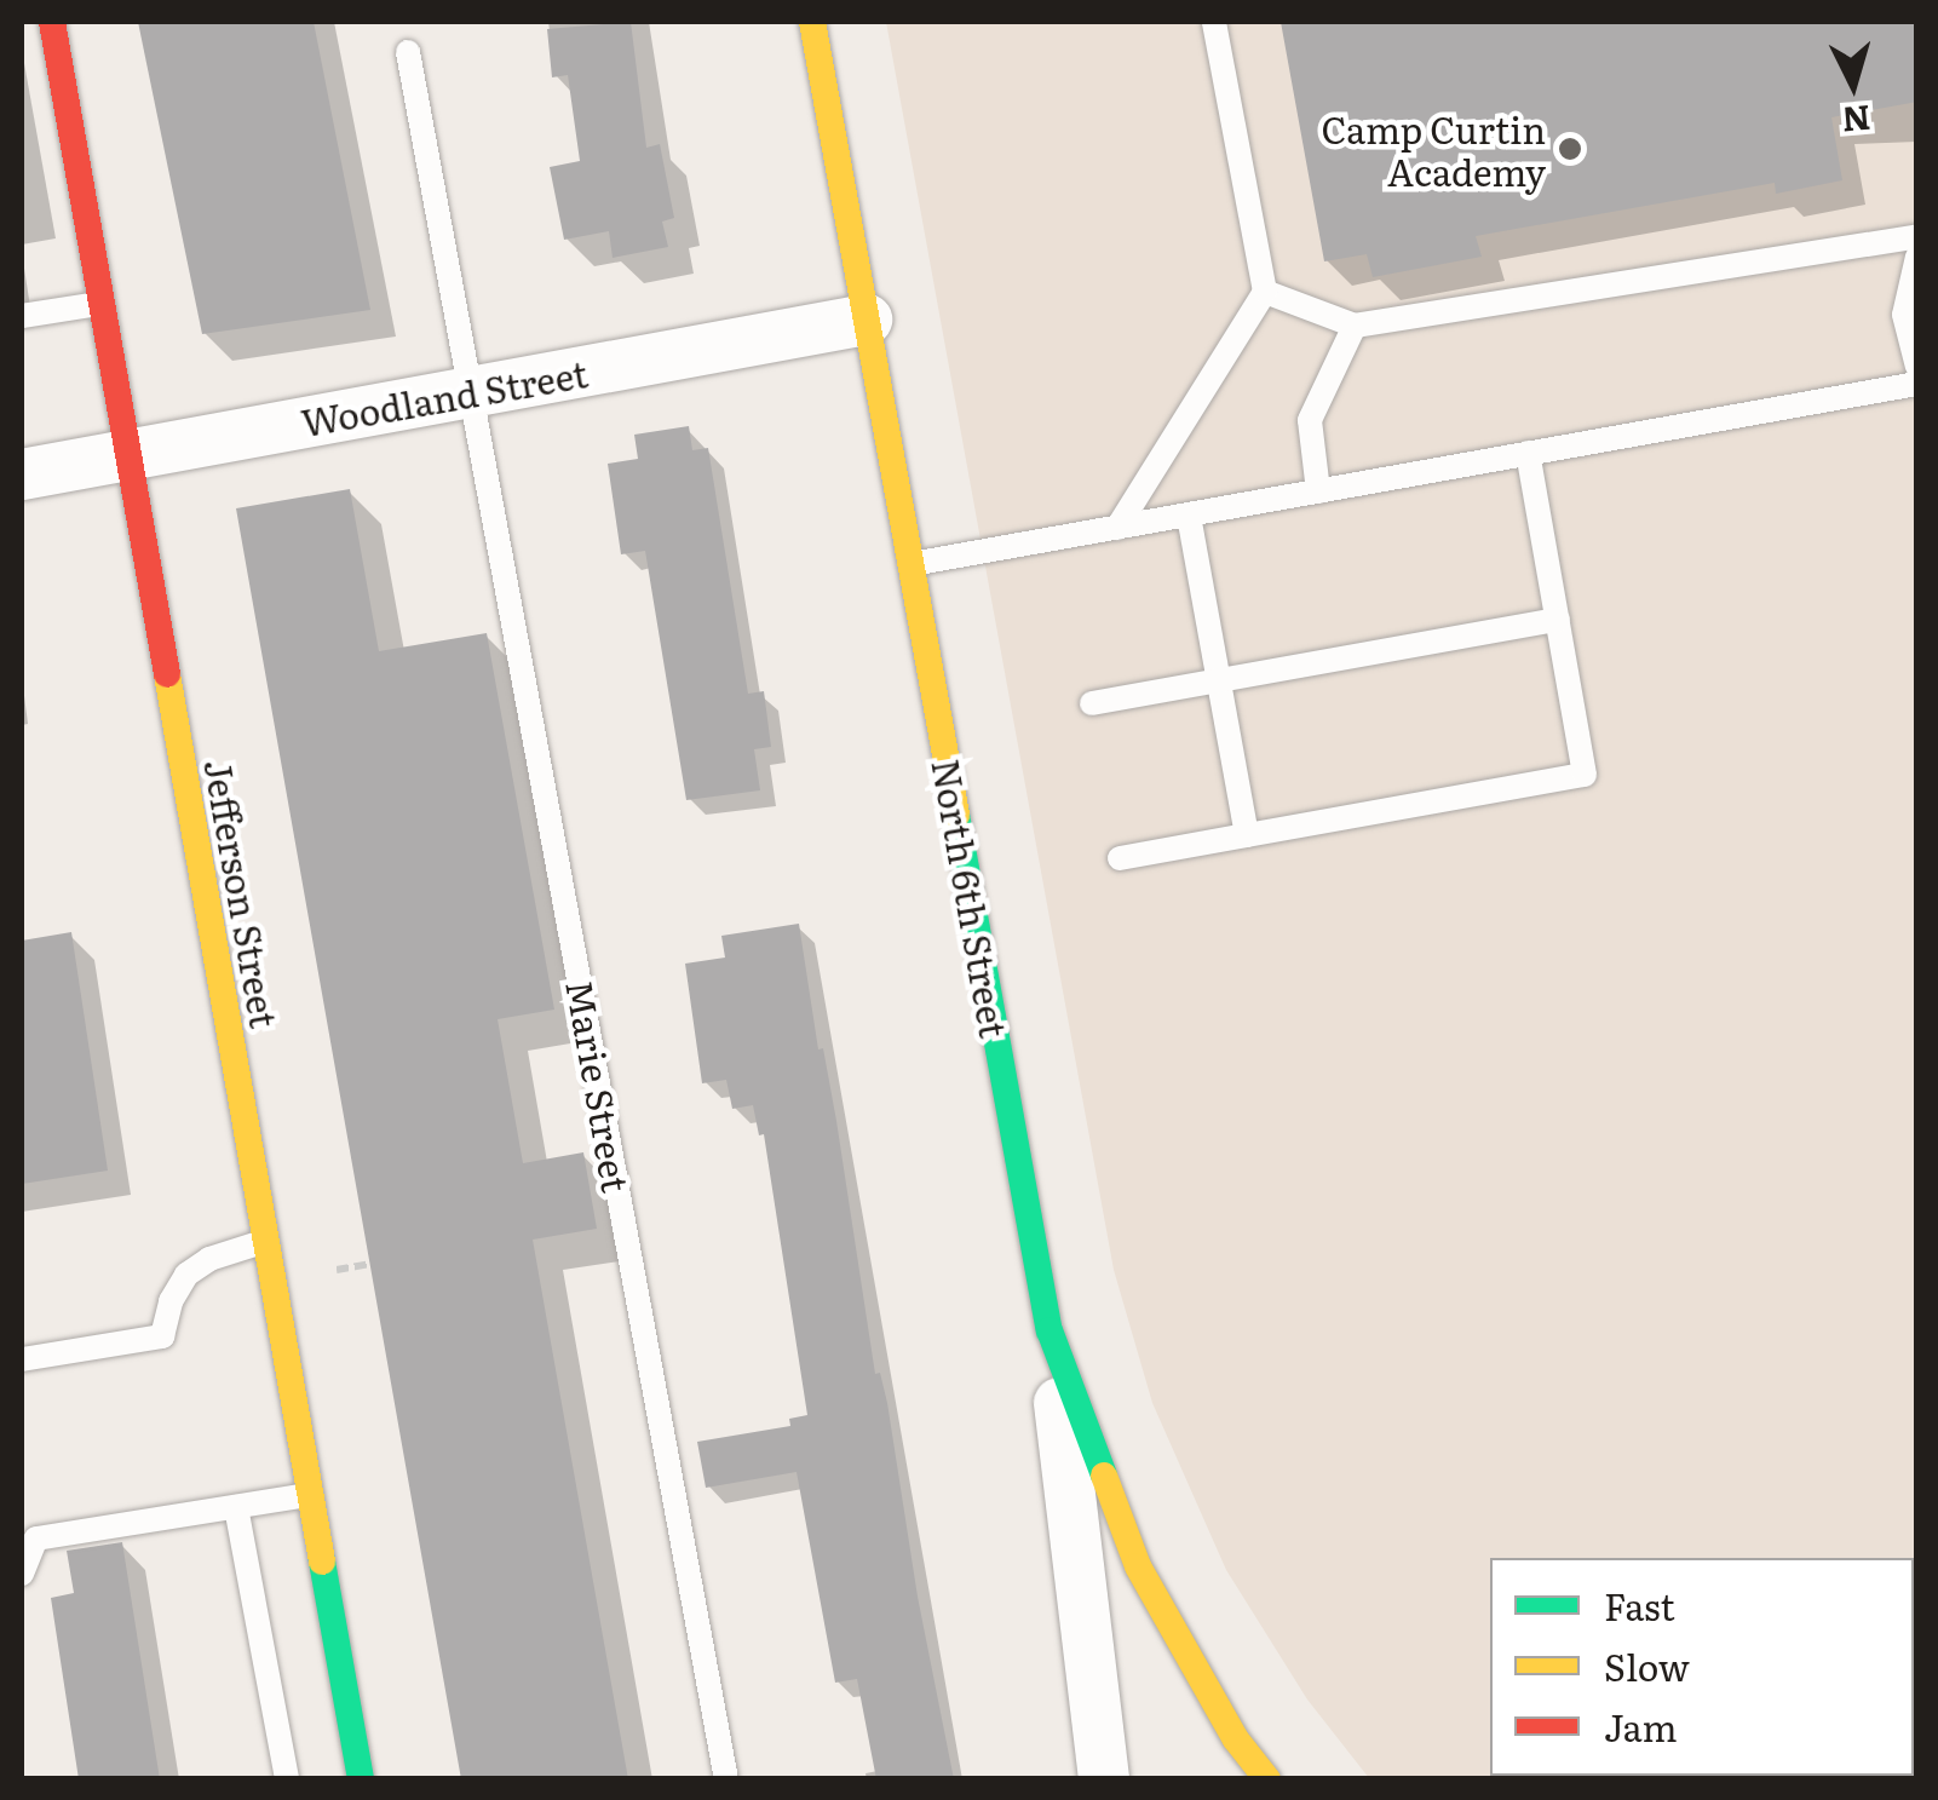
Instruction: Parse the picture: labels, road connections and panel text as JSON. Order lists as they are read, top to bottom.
{
  "streets": {
    "street": ["Woodland Street", "Jefferson Street", "North 6th Street"],
    "lane": ["Marie Street"]
  },
  "crossings": [
    ["Woodland Street", "Jefferson Street"],
    ["Woodland Street", "North 6th Street"],
    ["Woodland Street", "Marie Street"]
  ],
  "places": ["Camp Curtin Academy"],
  "legend": ["Fast", "Slow", "Jam"],
  "north": "bottom"
}
